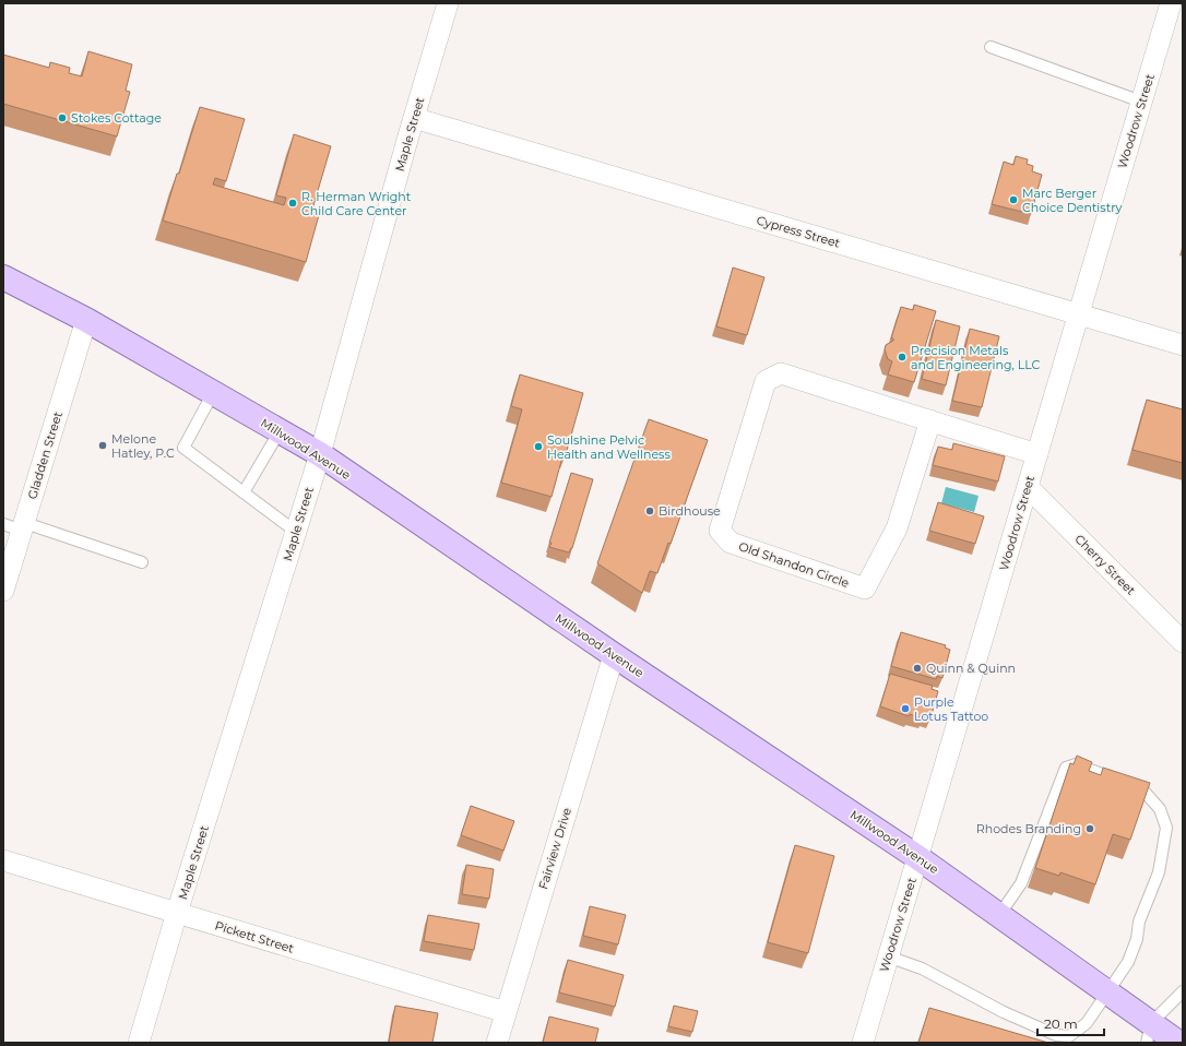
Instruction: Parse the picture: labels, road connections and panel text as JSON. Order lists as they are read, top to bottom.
{
  "streets": {
    "main road": ["Millwood Avenue"],
    "street": [
      "Woodrow Street",
      "Maple Street",
      "Cypress Street",
      "Gladden Street",
      "Old Shandon Circle",
      "Cherry Street",
      "Fairview Drive",
      "Pickett Street"
    ]
  },
  "crossings": [
    ["Woodrow Street", "Cypress Street"],
    ["Woodrow Street", "Millwood Avenue"],
    ["Woodrow Street", "Old Shandon Circle"],
    ["Woodrow Street", "Cherry Street"],
    ["Maple Street", "Cypress Street"],
    ["Maple Street", "Millwood Avenue"],
    ["Maple Street", "Pickett Street"],
    ["Millwood Avenue", "Gladden Street"],
    ["Millwood Avenue", "Fairview Drive"],
    ["Fairview Drive", "Pickett Street"]
  ],
  "places": [
    "Stokes Cottage",
    "Marc Berger Choice Dentistry",
    "R. Herman Wright Child Care Center",
    "Precision Metals and Engineering, LLC",
    "Melone Hatley, P.C",
    "Soulshine Pelvic Health and Wellness",
    "Birdhouse",
    "Quinn & Quinn",
    "Purple Lotus Tattoo",
    "Rhodes Branding"
  ],
  "scale_bar": "20 m"
}
